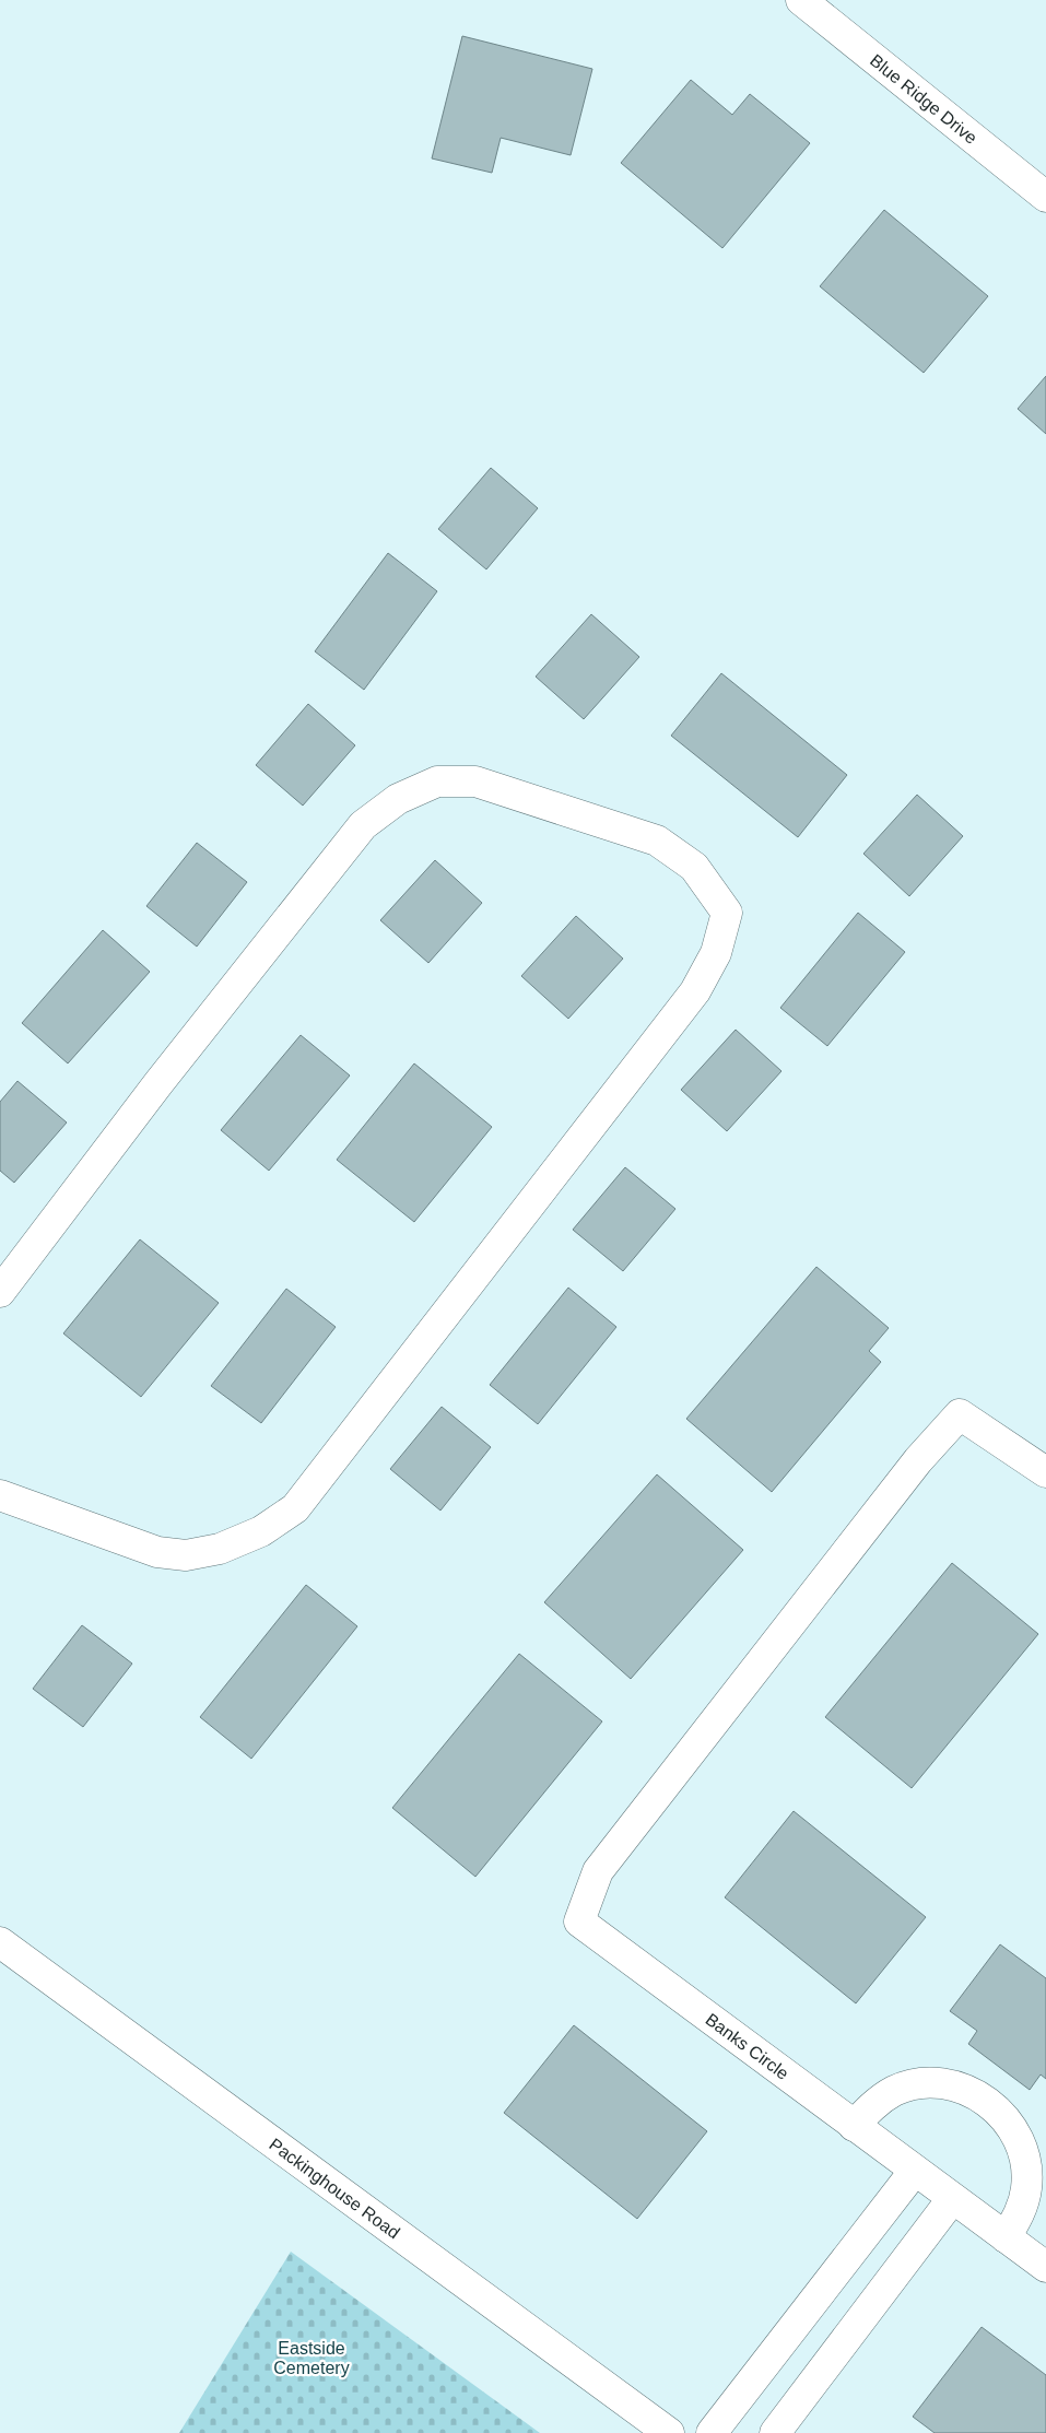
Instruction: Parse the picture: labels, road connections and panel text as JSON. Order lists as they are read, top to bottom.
{
  "streets": {
    "street": ["Blue Ridge Drive", "Banks Circle", "Packinghouse Road"]
  },
  "parks": ["Eastside Cemetery"]
}
